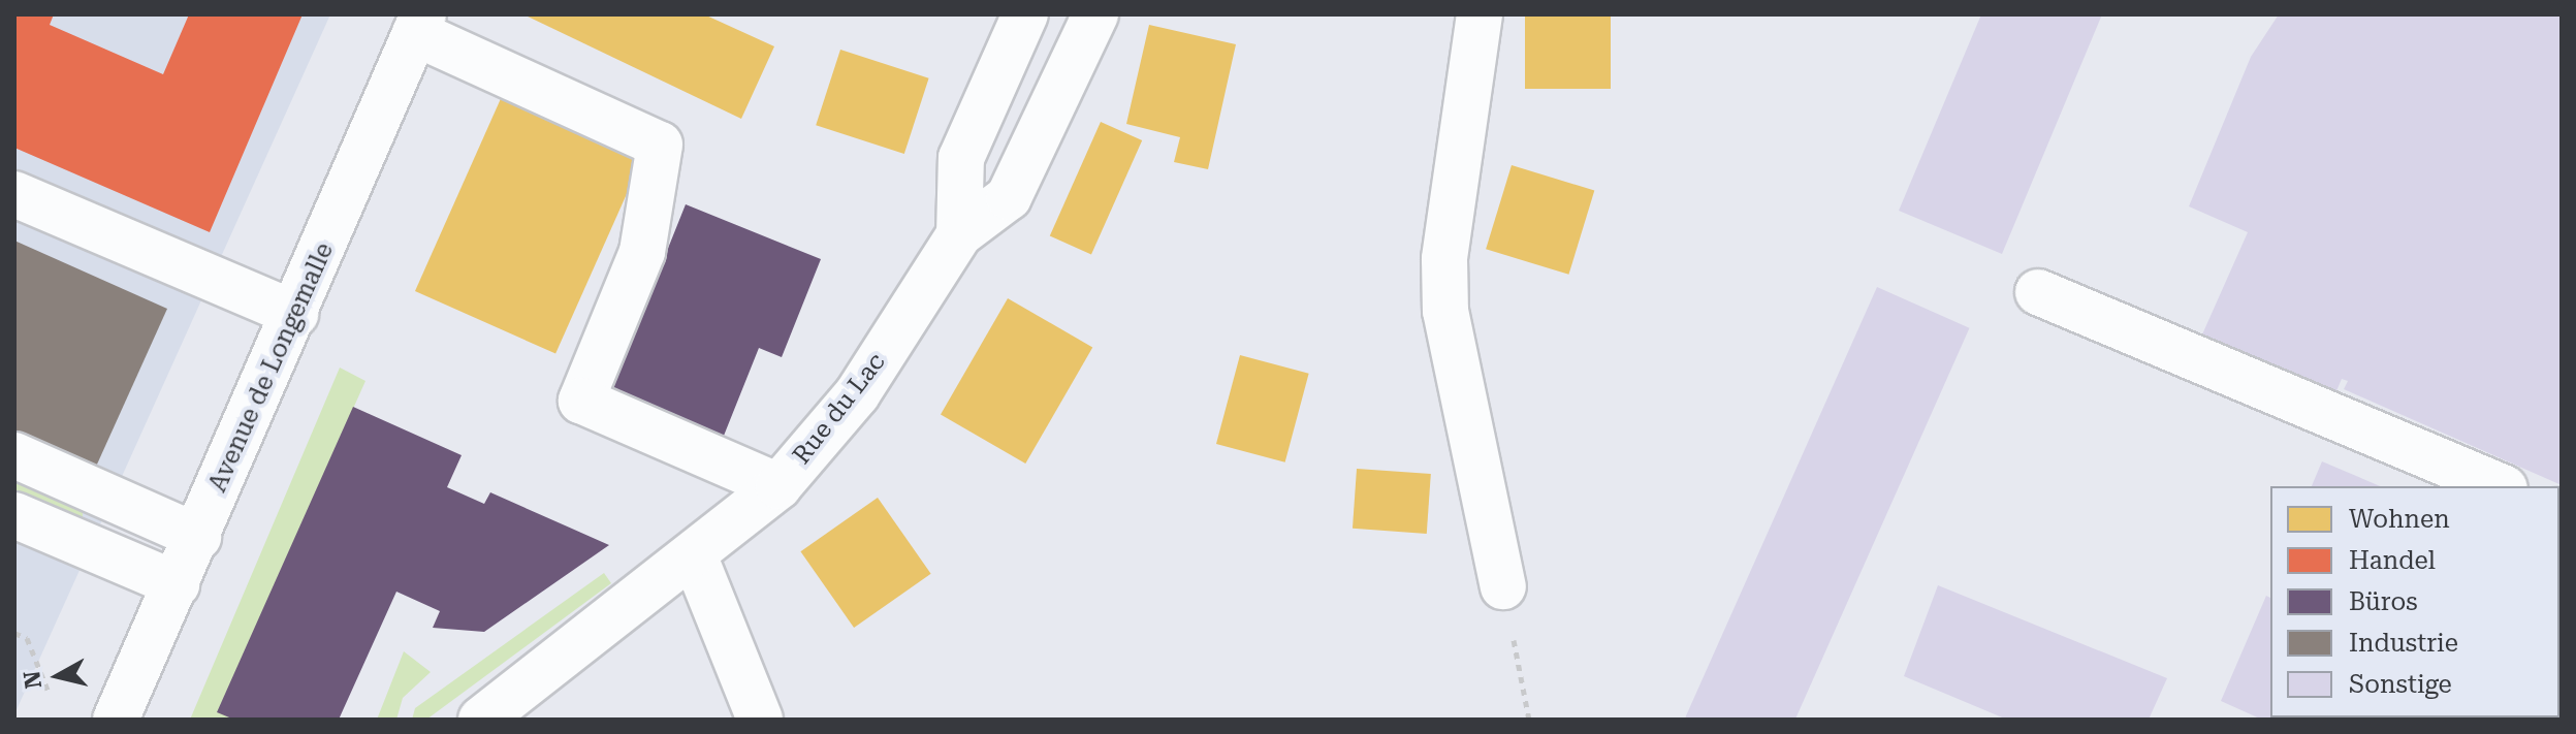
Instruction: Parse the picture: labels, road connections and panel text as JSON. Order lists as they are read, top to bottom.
{
  "streets": {
    "street": ["Avenue de Longemalle", "Rue du Lac"]
  },
  "legend": [
    "Wohnen",
    "Handel",
    "Büros",
    "Industrie",
    "Sonstige"
  ],
  "north": "left"
}
